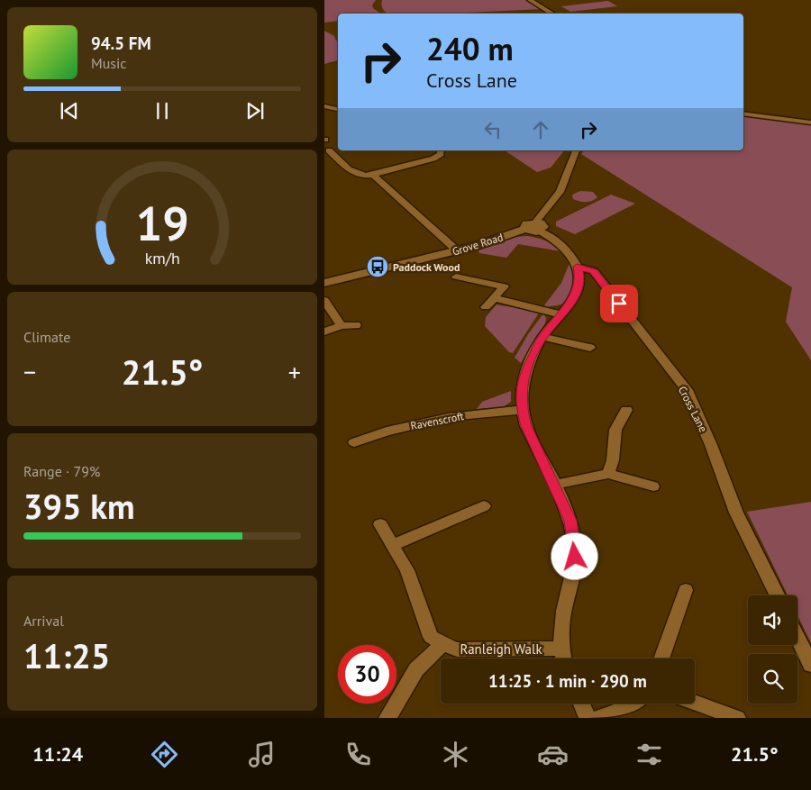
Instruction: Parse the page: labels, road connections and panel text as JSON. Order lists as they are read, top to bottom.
{
  "streets": {
    "street": [
      "Grove Road",
      "Cross Lane",
      "Ravenscroft",
      "Ranleigh Walk"
    ]
  },
  "places": {
    "bus stop": ["Paddock Wood"]
  },
  "page": {
    "turn": ["240 m", "Cross Lane"],
    "song": ["94.5 FM", "Music"],
    "tile": [
      "Climate",
      ["Range · 79%", "395 km"],
      ["Arrival", "11:25"]
    ],
    "heat": ["−", "21.5°", "+"],
    "limit": "30",
    "trip": "11:25 · 1 min · 290 m",
    "tabs": ["11:24", "21.5°"],
    "gauge": ["19", "km/h"]
  }
}
